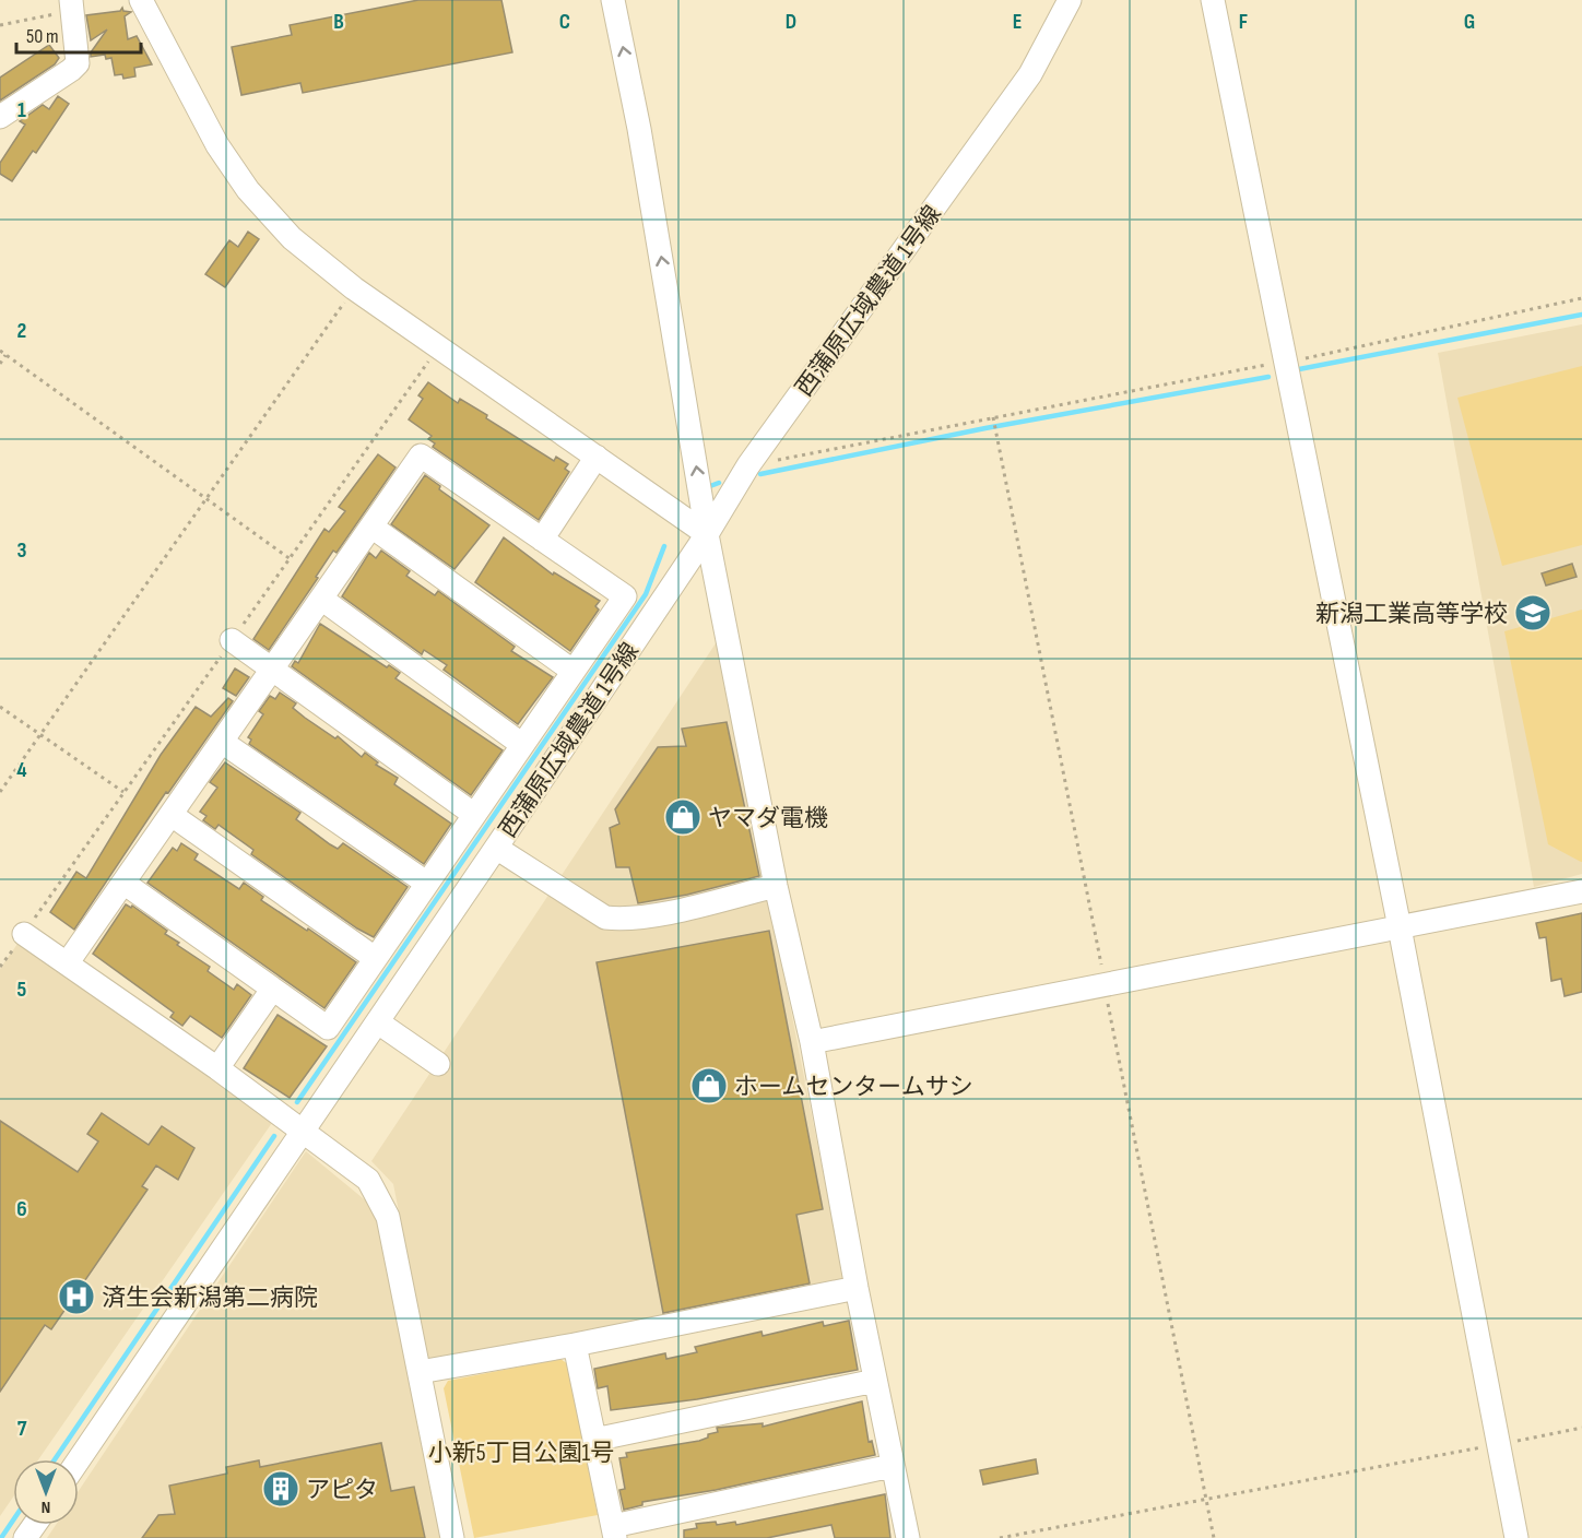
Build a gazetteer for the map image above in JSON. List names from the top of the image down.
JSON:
{
  "streets": {
    "street": ["西蒲原広域農道 1号線"]
  },
  "parks": ["小新5丁目公園1号"],
  "places": {
    "school or university": ["新潟工業高等学校"],
    "shop": ["ヤマダ電機", "ホームセンタームサシ"],
    "hospital": ["済生会新潟第二病院"],
    "building": ["アピタ"]
  },
  "scale_bar": "50 m",
  "north": "bottom",
  "grid": {
    "columns": [
      "B",
      "C",
      "D",
      "E",
      "F",
      "G"
    ],
    "rows": [
      "1",
      "2",
      "3",
      "4",
      "5",
      "6",
      "7"
    ]
  }
}
